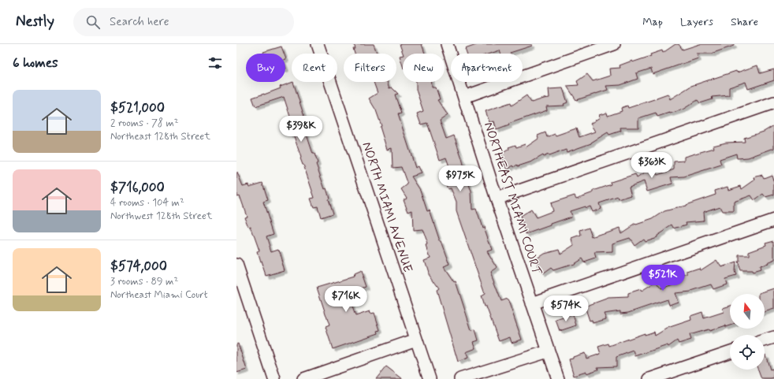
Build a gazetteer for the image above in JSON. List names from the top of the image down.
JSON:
{
  "streets": {
    "street": ["NORTHEAST MIAMI COURT", "NORTH MIAMI AVENUE"]
  },
  "north": "top",
  "page": {
    "header": "Nestly",
    "search": "Search here",
    "nav": ["Map", "Layers", "Share"],
    "heading": "6 homes",
    "chip": [
      "Buy",
      "Rent",
      "Filters",
      "New",
      "Apartment"
    ],
    "list": [
      {
        "name": "$521,000",
        "note": "2 rooms · 78 m² · Northeast 128th Street"
      },
      {
        "name": "$716,000",
        "note": "4 rooms · 104 m² · Northwest 128th Street"
      },
      {
        "name": "$574,000",
        "note": "3 rooms · 89 m² · Northeast Miami Court"
      }
    ],
    "price": [
      "$398K",
      "$363K",
      "$975K",
      "$521K",
      "$716K",
      "$574K"
    ]
  }
}
